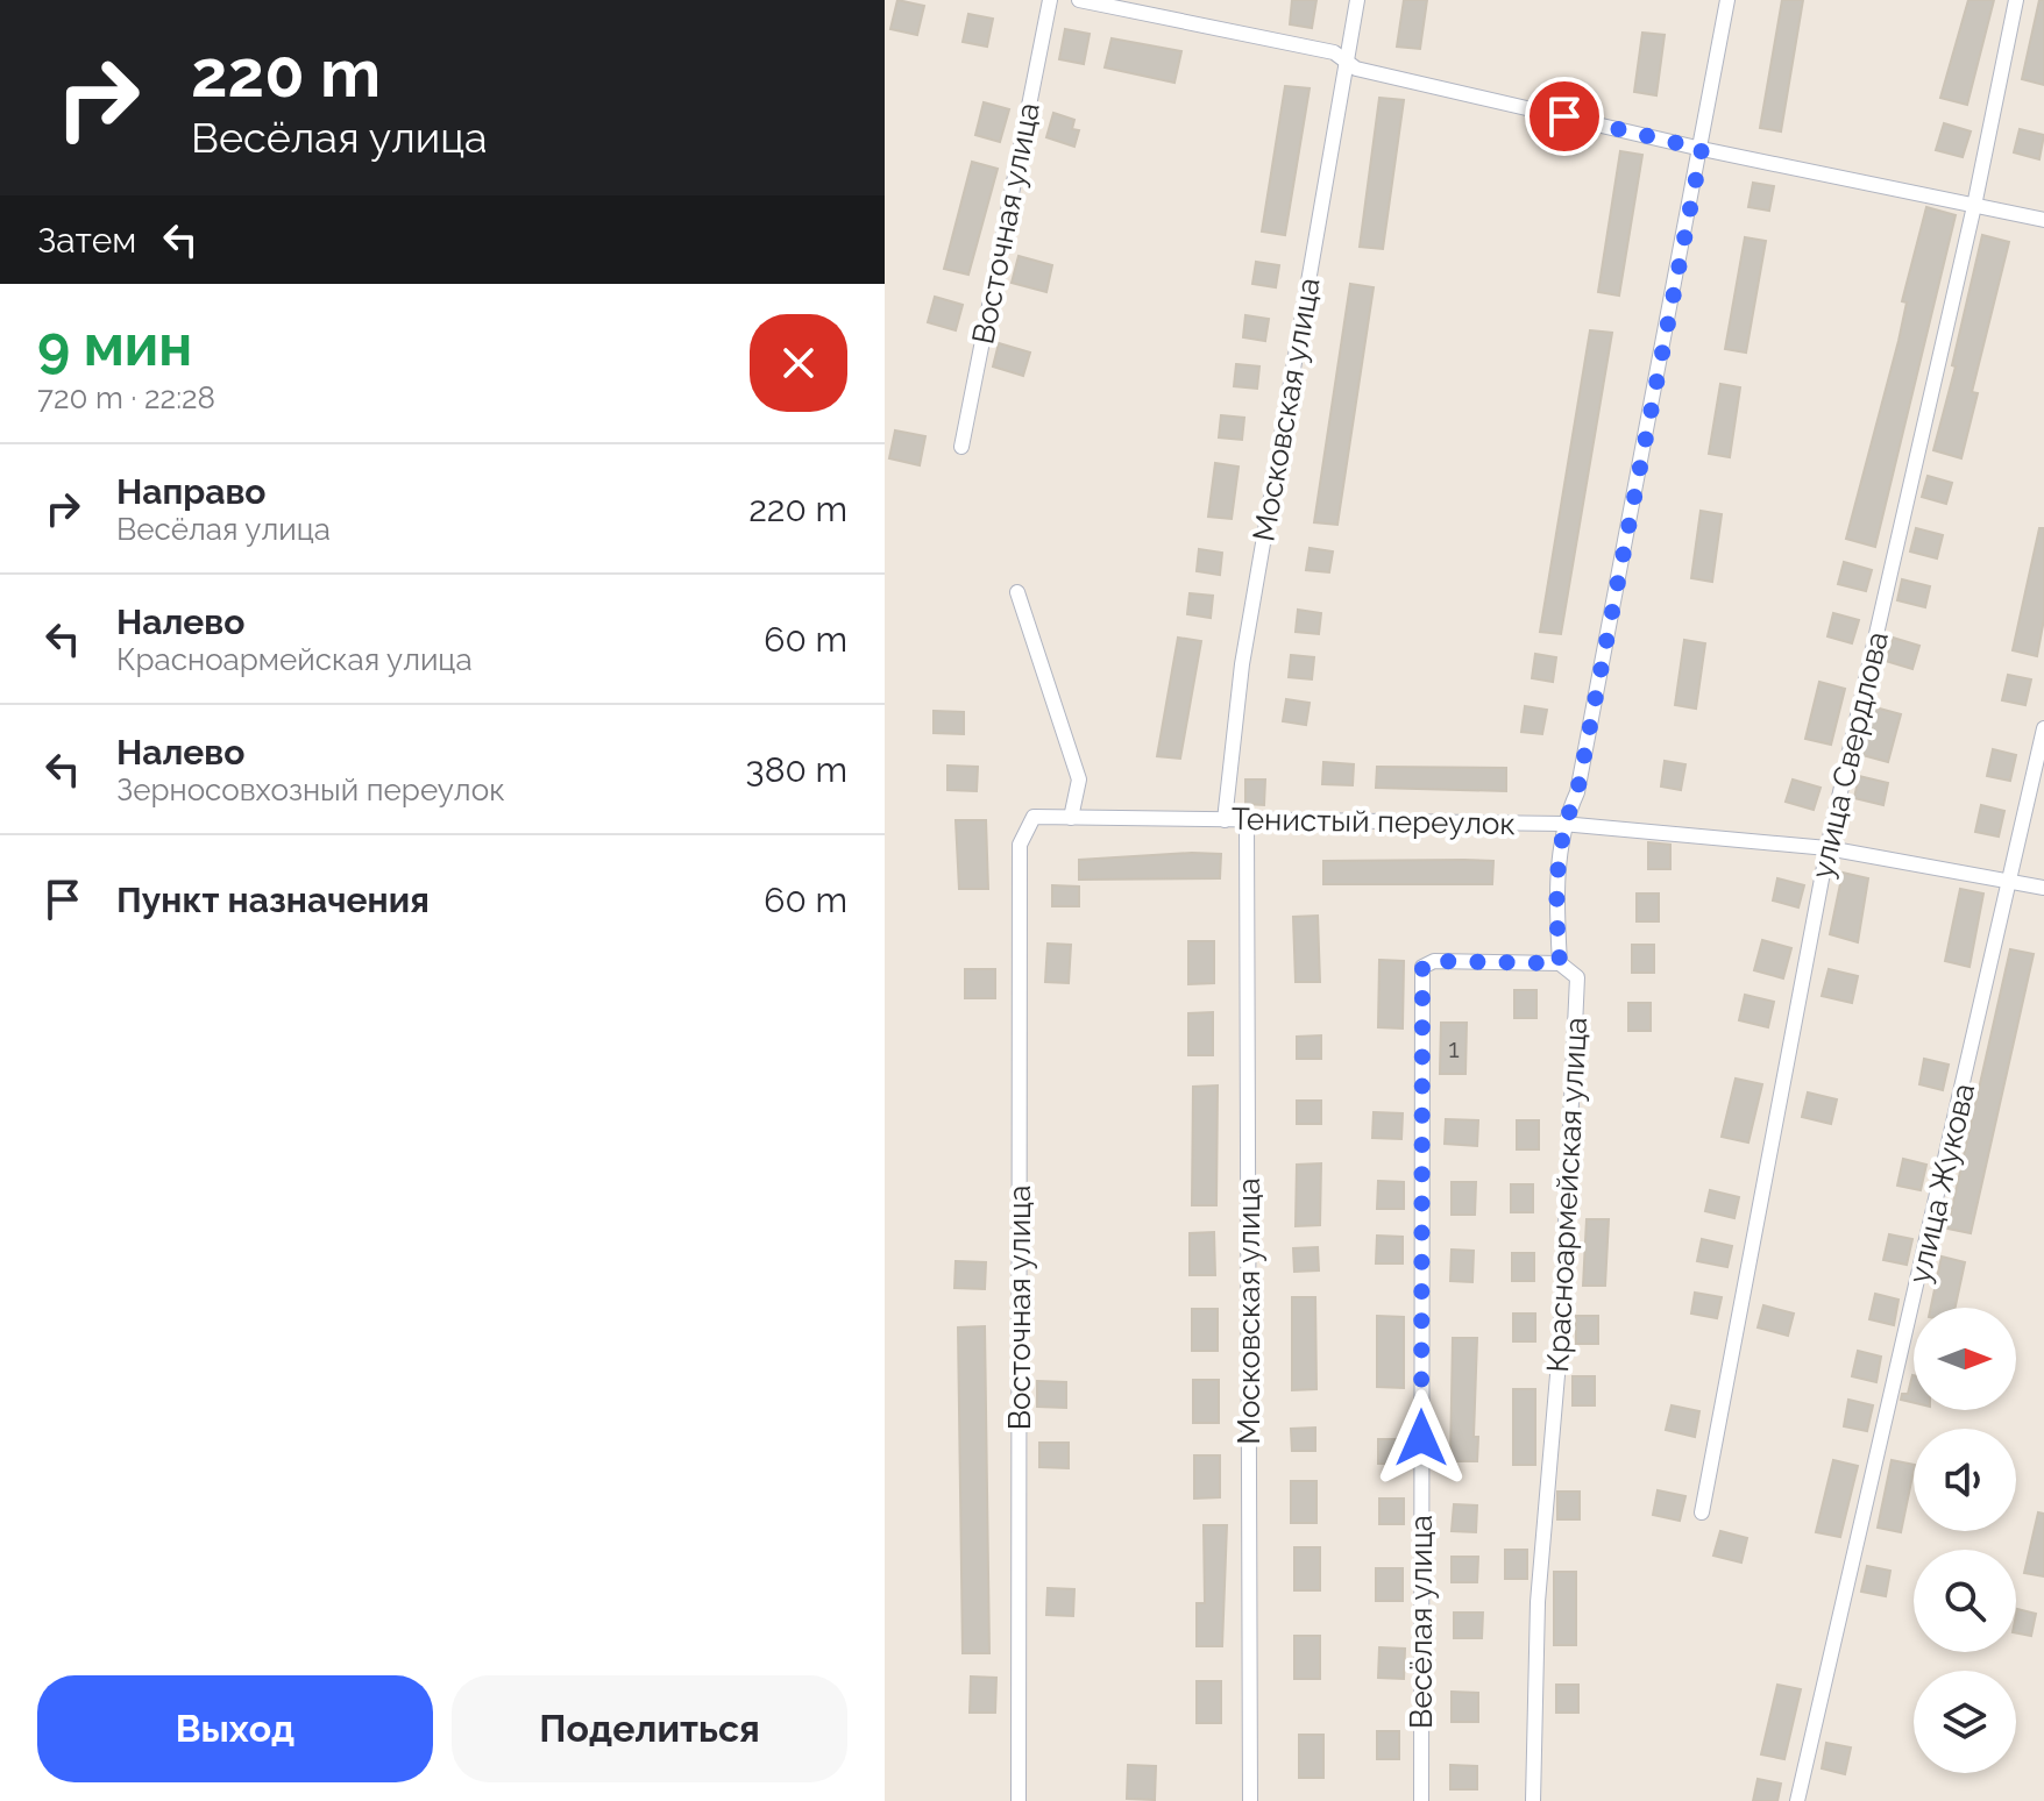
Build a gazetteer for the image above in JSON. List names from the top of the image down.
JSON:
{
  "streets": {
    "street": [
      "Восточная улица",
      "Московская улица",
      "улица Свердлова",
      "Тенистый переулок",
      "улица Жукова",
      "Красноармейская улица",
      "Весёлая улица"
    ]
  },
  "crossings": [
    ["Восточная улица", "Тенистый переулок"],
    ["Московская улица", "Тенистый переулок"],
    ["улица Свердлова", "Тенистый переулок"],
    ["Тенистый переулок", "улица Жукова"],
    ["Тенистый переулок", "Красноармейская улица"],
    ["Красноармейская улица", "Весёлая улица"]
  ],
  "house_numbers": ["1"],
  "north": "right",
  "page": {
    "turn": ["220 m", "Весёлая улица"],
    "then": "Затем",
    "heading": ["9 мин", "720 m · 22:28"],
    "list": [
      {
        "name": "Направо",
        "note": "Весёлая улица",
        "value": "220 m"
      },
      {
        "name": "Налево",
        "note": "Красноармейская улица",
        "value": "60 m"
      },
      {
        "name": "Налево",
        "note": "Зерносовхозный переулок",
        "value": "380 m"
      },
      {
        "name": "Пункт назначения",
        "value": "60 m"
      }
    ],
    "buttons": ["Выход", "Поделиться"]
  }
}
